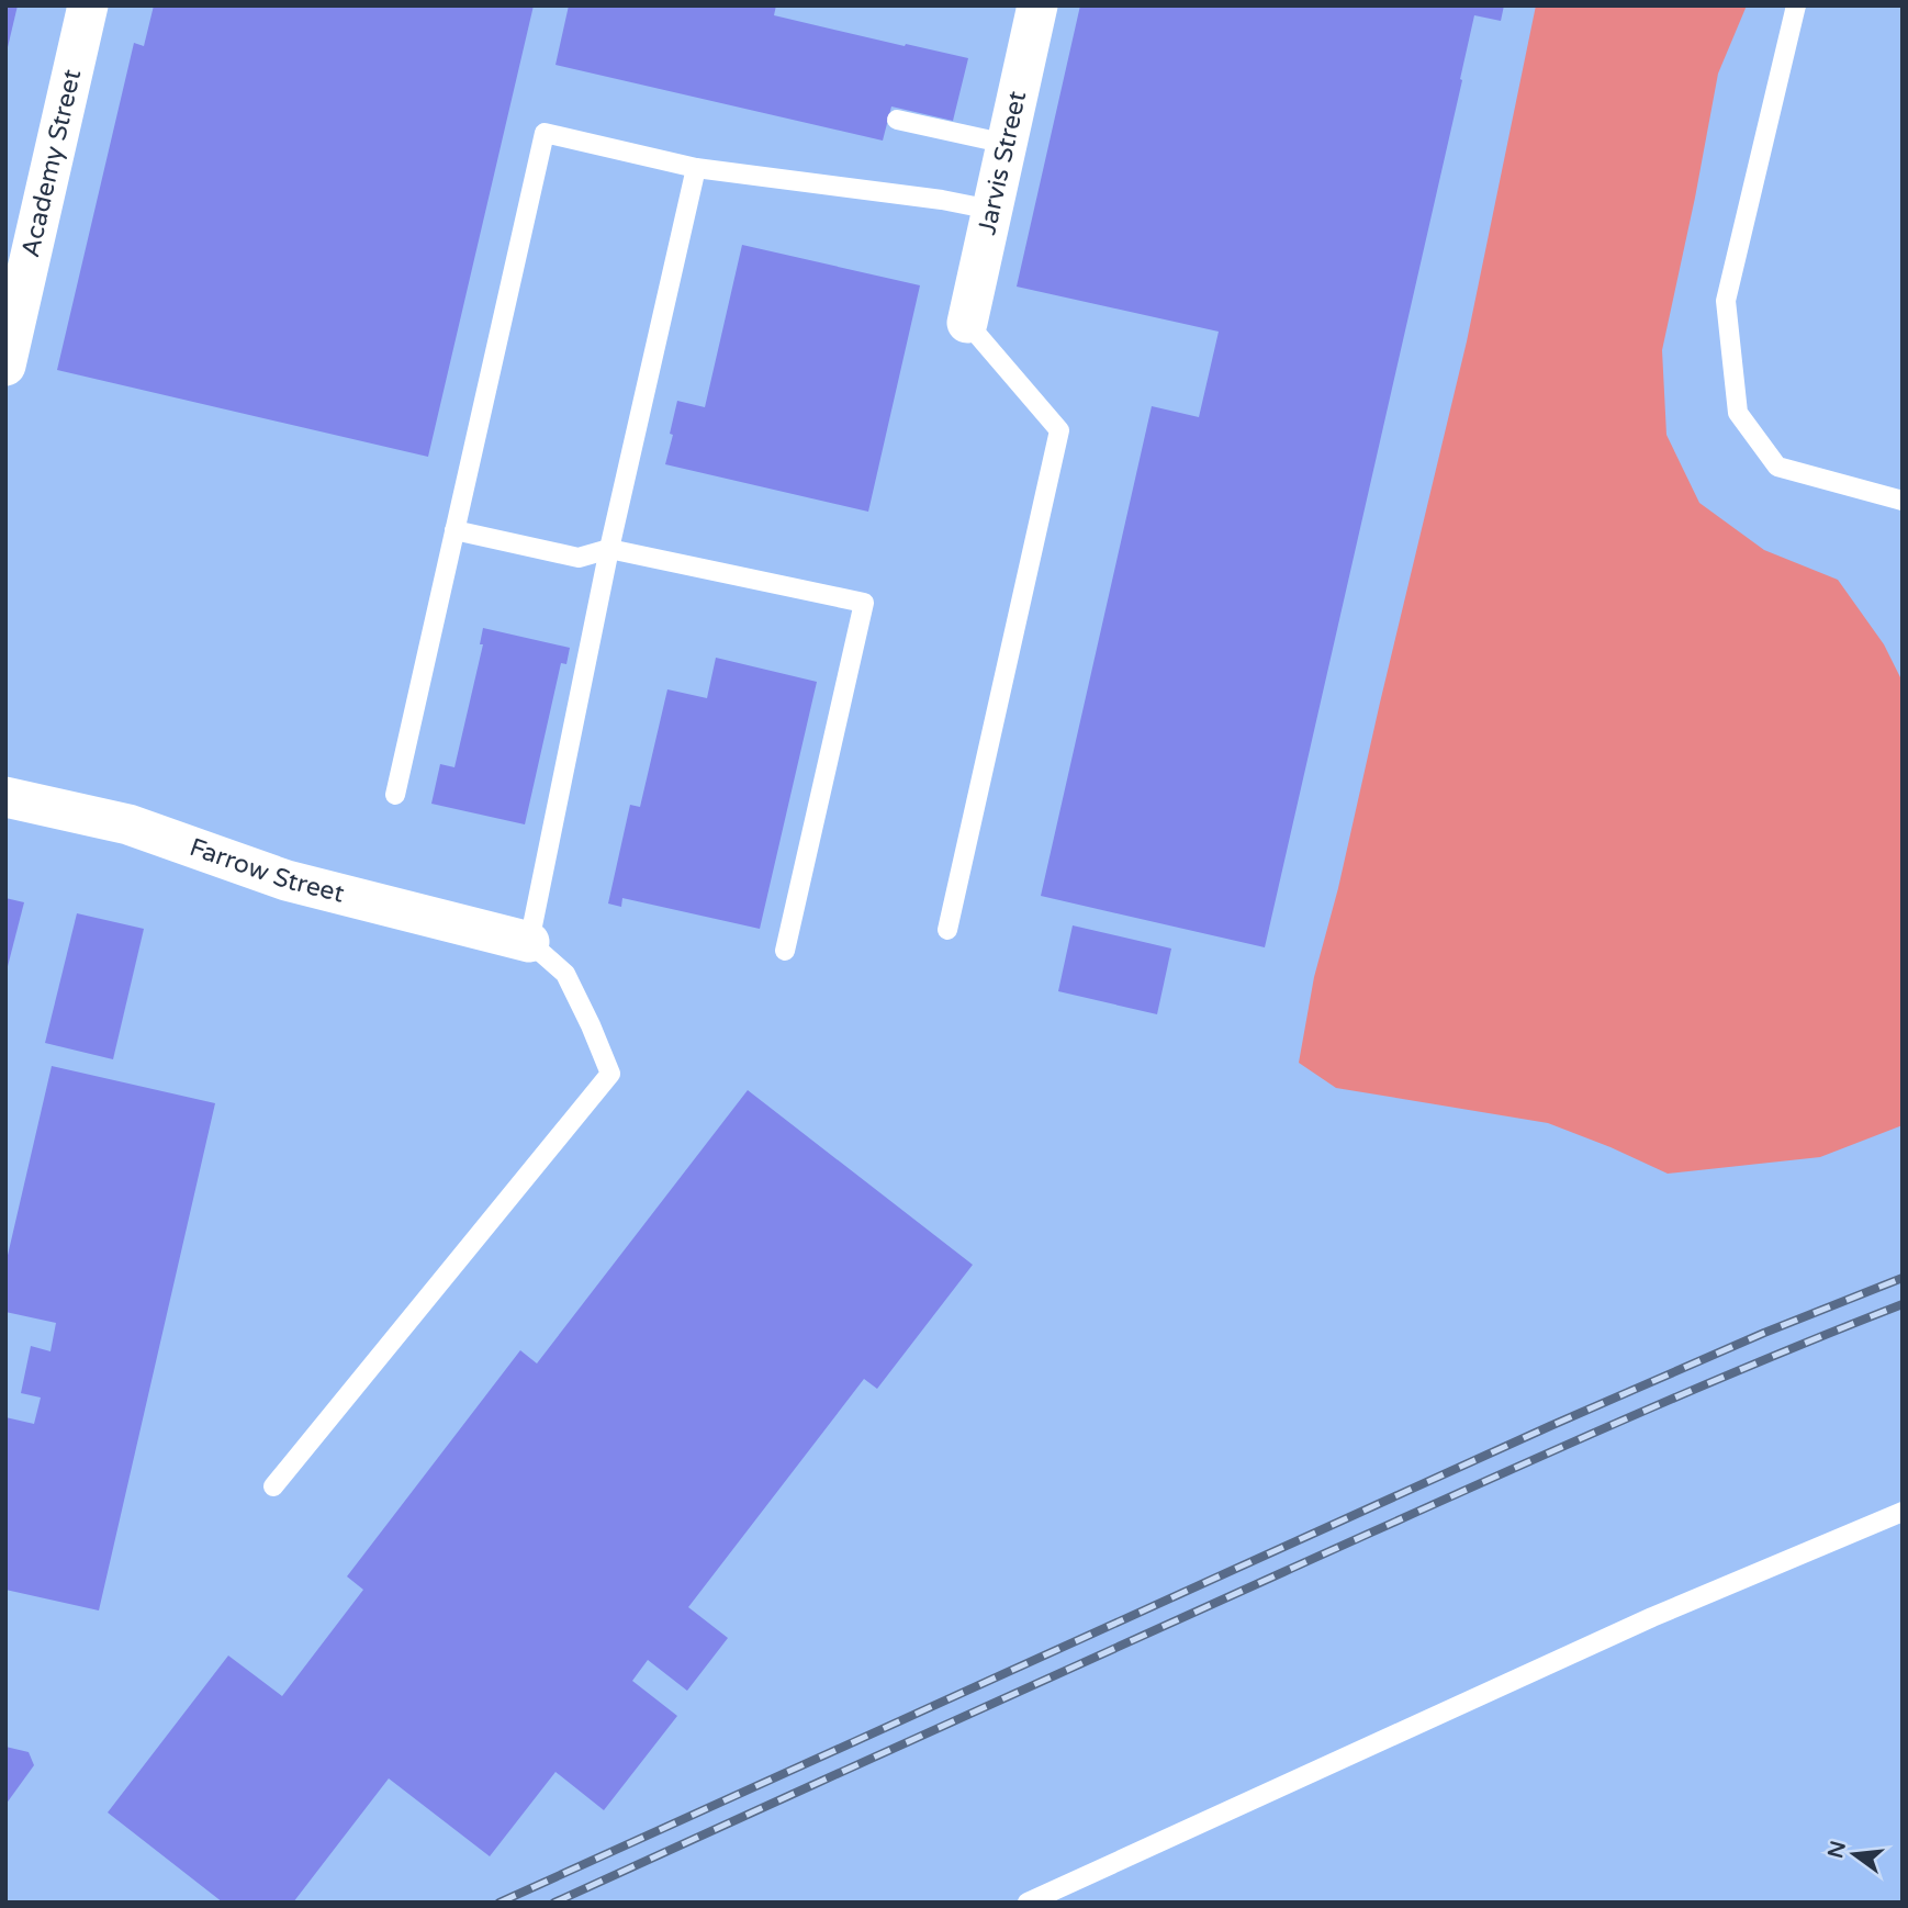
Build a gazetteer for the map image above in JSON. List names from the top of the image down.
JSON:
{
  "streets": {
    "street": ["Academy Street", "Jarvis Street", "Farrow Street"]
  },
  "north": "left"
}
